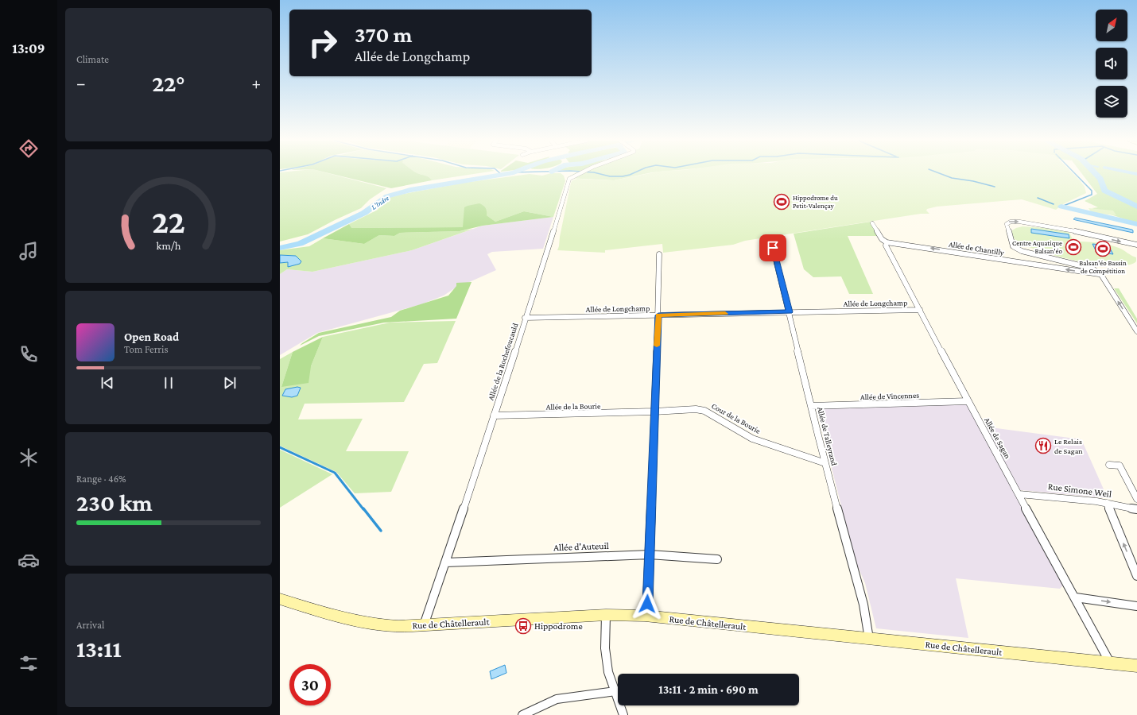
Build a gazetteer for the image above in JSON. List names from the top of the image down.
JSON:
{
  "streets": {
    "main road": ["Rue de Châtellerault"],
    "street": [
      "Allée de Chantilly",
      "Allée de Longchamp",
      "Allée de la Rochefoucauld",
      "Allée de Vincennes",
      "Allée de la Bourie",
      "Cour de la Bourie",
      "Allée de Talleyrand",
      "Allée de Sagan",
      "Rue Simone Weil",
      "Allée d'Auteuil"
    ]
  },
  "crossings": [
    ["Allée de Chantilly", "Allée de Sagan"],
    ["Allée de Longchamp", "Allée de la Rochefoucauld"],
    ["Allée de Longchamp", "Allée de Talleyrand"],
    ["Allée de Longchamp", "Allée de Sagan"],
    ["Allée de la Rochefoucauld", "Allée de la Bourie"],
    ["Allée de la Rochefoucauld", "Allée d'Auteuil"],
    ["Allée de la Rochefoucauld", "Rue de Châtellerault"],
    ["Allée de Vincennes", "Allée de Talleyrand"],
    ["Allée de Vincennes", "Allée de Sagan"],
    ["Allée de la Bourie", "Cour de la Bourie"],
    ["Cour de la Bourie", "Allée de Talleyrand"],
    ["Allée de Talleyrand", "Rue de Châtellerault"],
    ["Allée de Sagan", "Rue Simone Weil"],
    ["Allée de Sagan", "Rue de Châtellerault"]
  ],
  "one_way": ["Allée de Chantilly"],
  "water": ["L'Indre"],
  "places": {
    "sports": ["Hippodrome du Petit-Valençay", "Centre Aquatique Balsan'éo", "Balsan'éo Bassin de Compétition"],
    "restaurant": ["Le Relais de Sagan"],
    "bus stop": ["Hippodrome"]
  },
  "north": "top right",
  "page": {
    "tabs": "13:09",
    "tile": [
      "Climate",
      ["Range · 46%", "230 km"],
      ["Arrival", "13:11"]
    ],
    "turn": ["370 m", "Allée de Longchamp"],
    "heat": ["−", "22°", "+"],
    "song": ["Open Road", "Tom Ferris"],
    "limit": "30",
    "trip": "13:11 · 2 min · 690 m",
    "gauge": ["22", "km/h"]
  }
}
